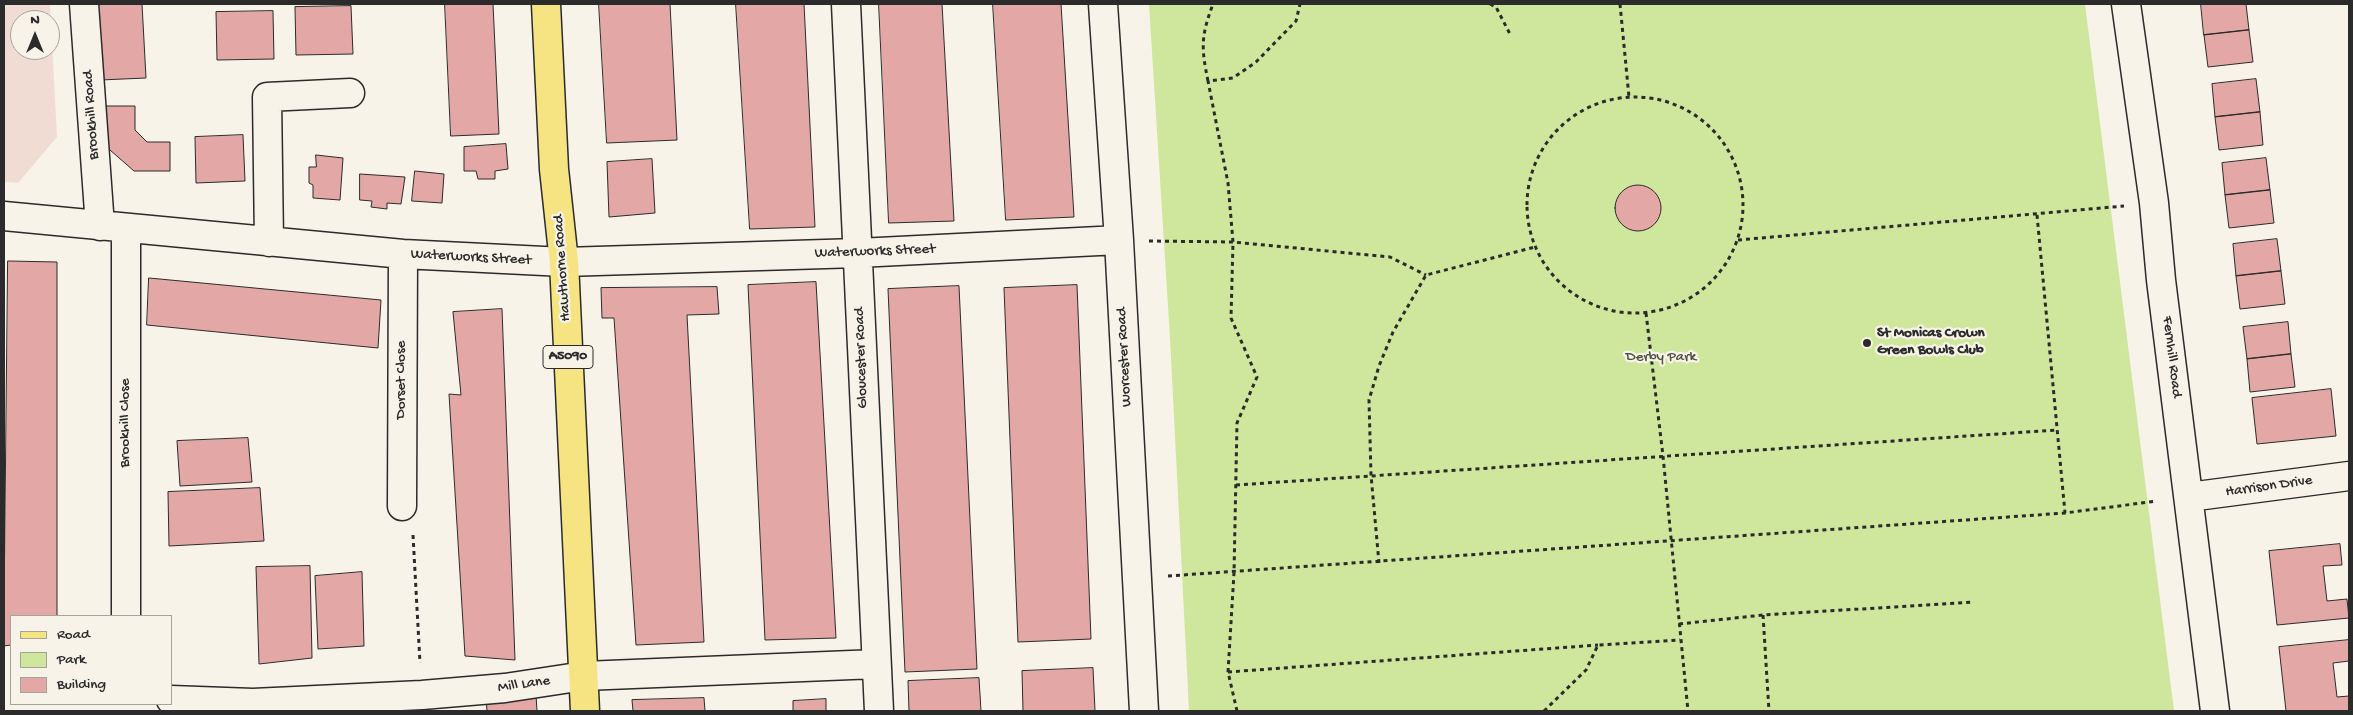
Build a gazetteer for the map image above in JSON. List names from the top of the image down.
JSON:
{
  "streets": {
    "main road": ["Hawthorne Road", "A5090"],
    "street": [
      "Brookhill Road",
      "Waterworks Street",
      "Worcester Road",
      "Fernhill Road",
      "Gloucester Road",
      "Dorset Close",
      "Brookhill Close",
      "Harrison Drive",
      "Mill Lane"
    ]
  },
  "crossings": [
    ["Brookhill Road", "Waterworks Street"],
    ["Brookhill Road", "Brookhill Close"],
    ["Waterworks Street", "Hawthorne Road"],
    ["Waterworks Street", "Worcester Road"],
    ["Waterworks Street", "Gloucester Road"],
    ["Waterworks Street", "Dorset Close"],
    ["Waterworks Street", "Brookhill Close"],
    ["Hawthorne Road", "Mill Lane"],
    ["Fernhill Road", "Harrison Drive"],
    ["Gloucester Road", "Mill Lane"]
  ],
  "parks": ["Derby Park"],
  "places": ["St Monicas Crown Green Bowls Club"],
  "legend": ["Road", "Park", "Building"],
  "north": "top"
}
